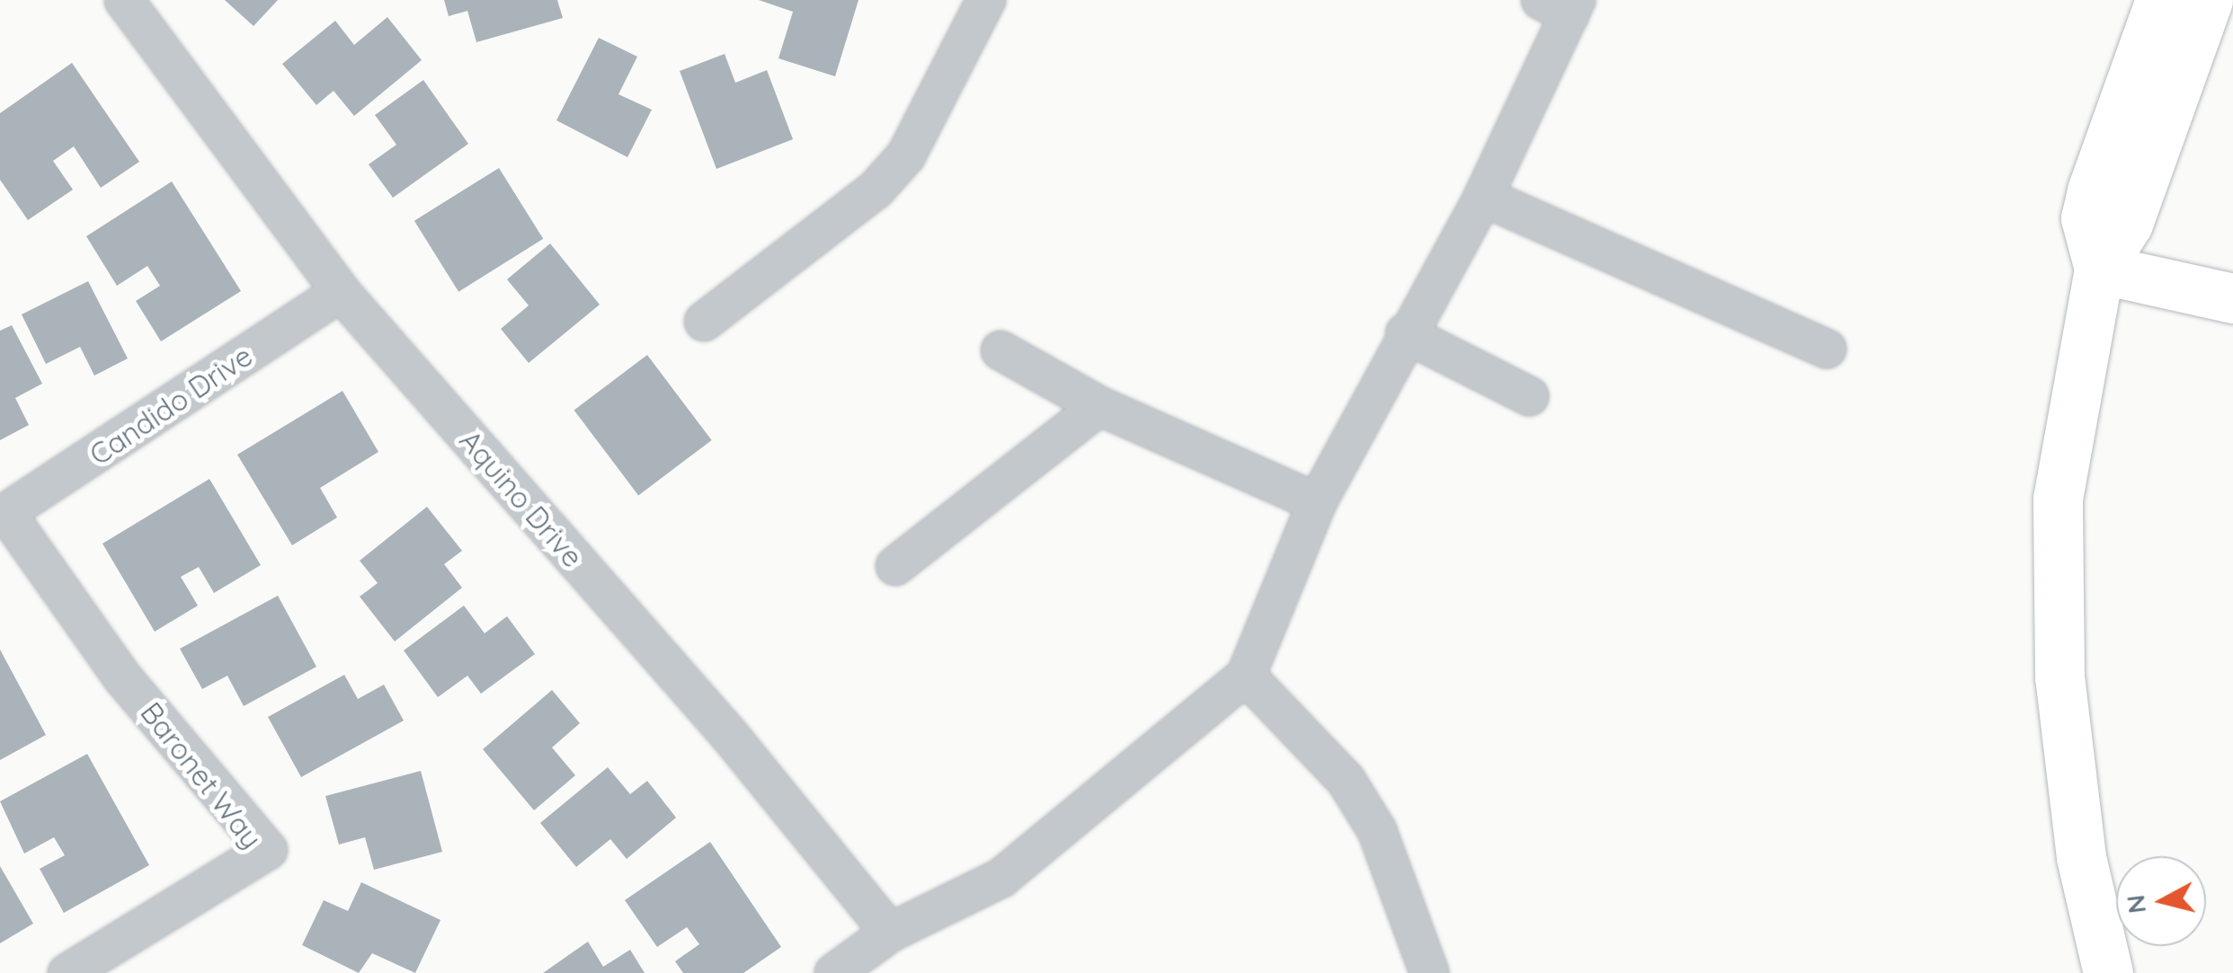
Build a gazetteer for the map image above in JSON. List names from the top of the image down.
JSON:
{
  "streets": {
    "street": ["Candido Drive", "Aquino Drive", "Baronet Way"]
  },
  "crossings": [
    ["Candido Drive", "Aquino Drive"],
    ["Candido Drive", "Baronet Way"]
  ],
  "north": "left"
}
